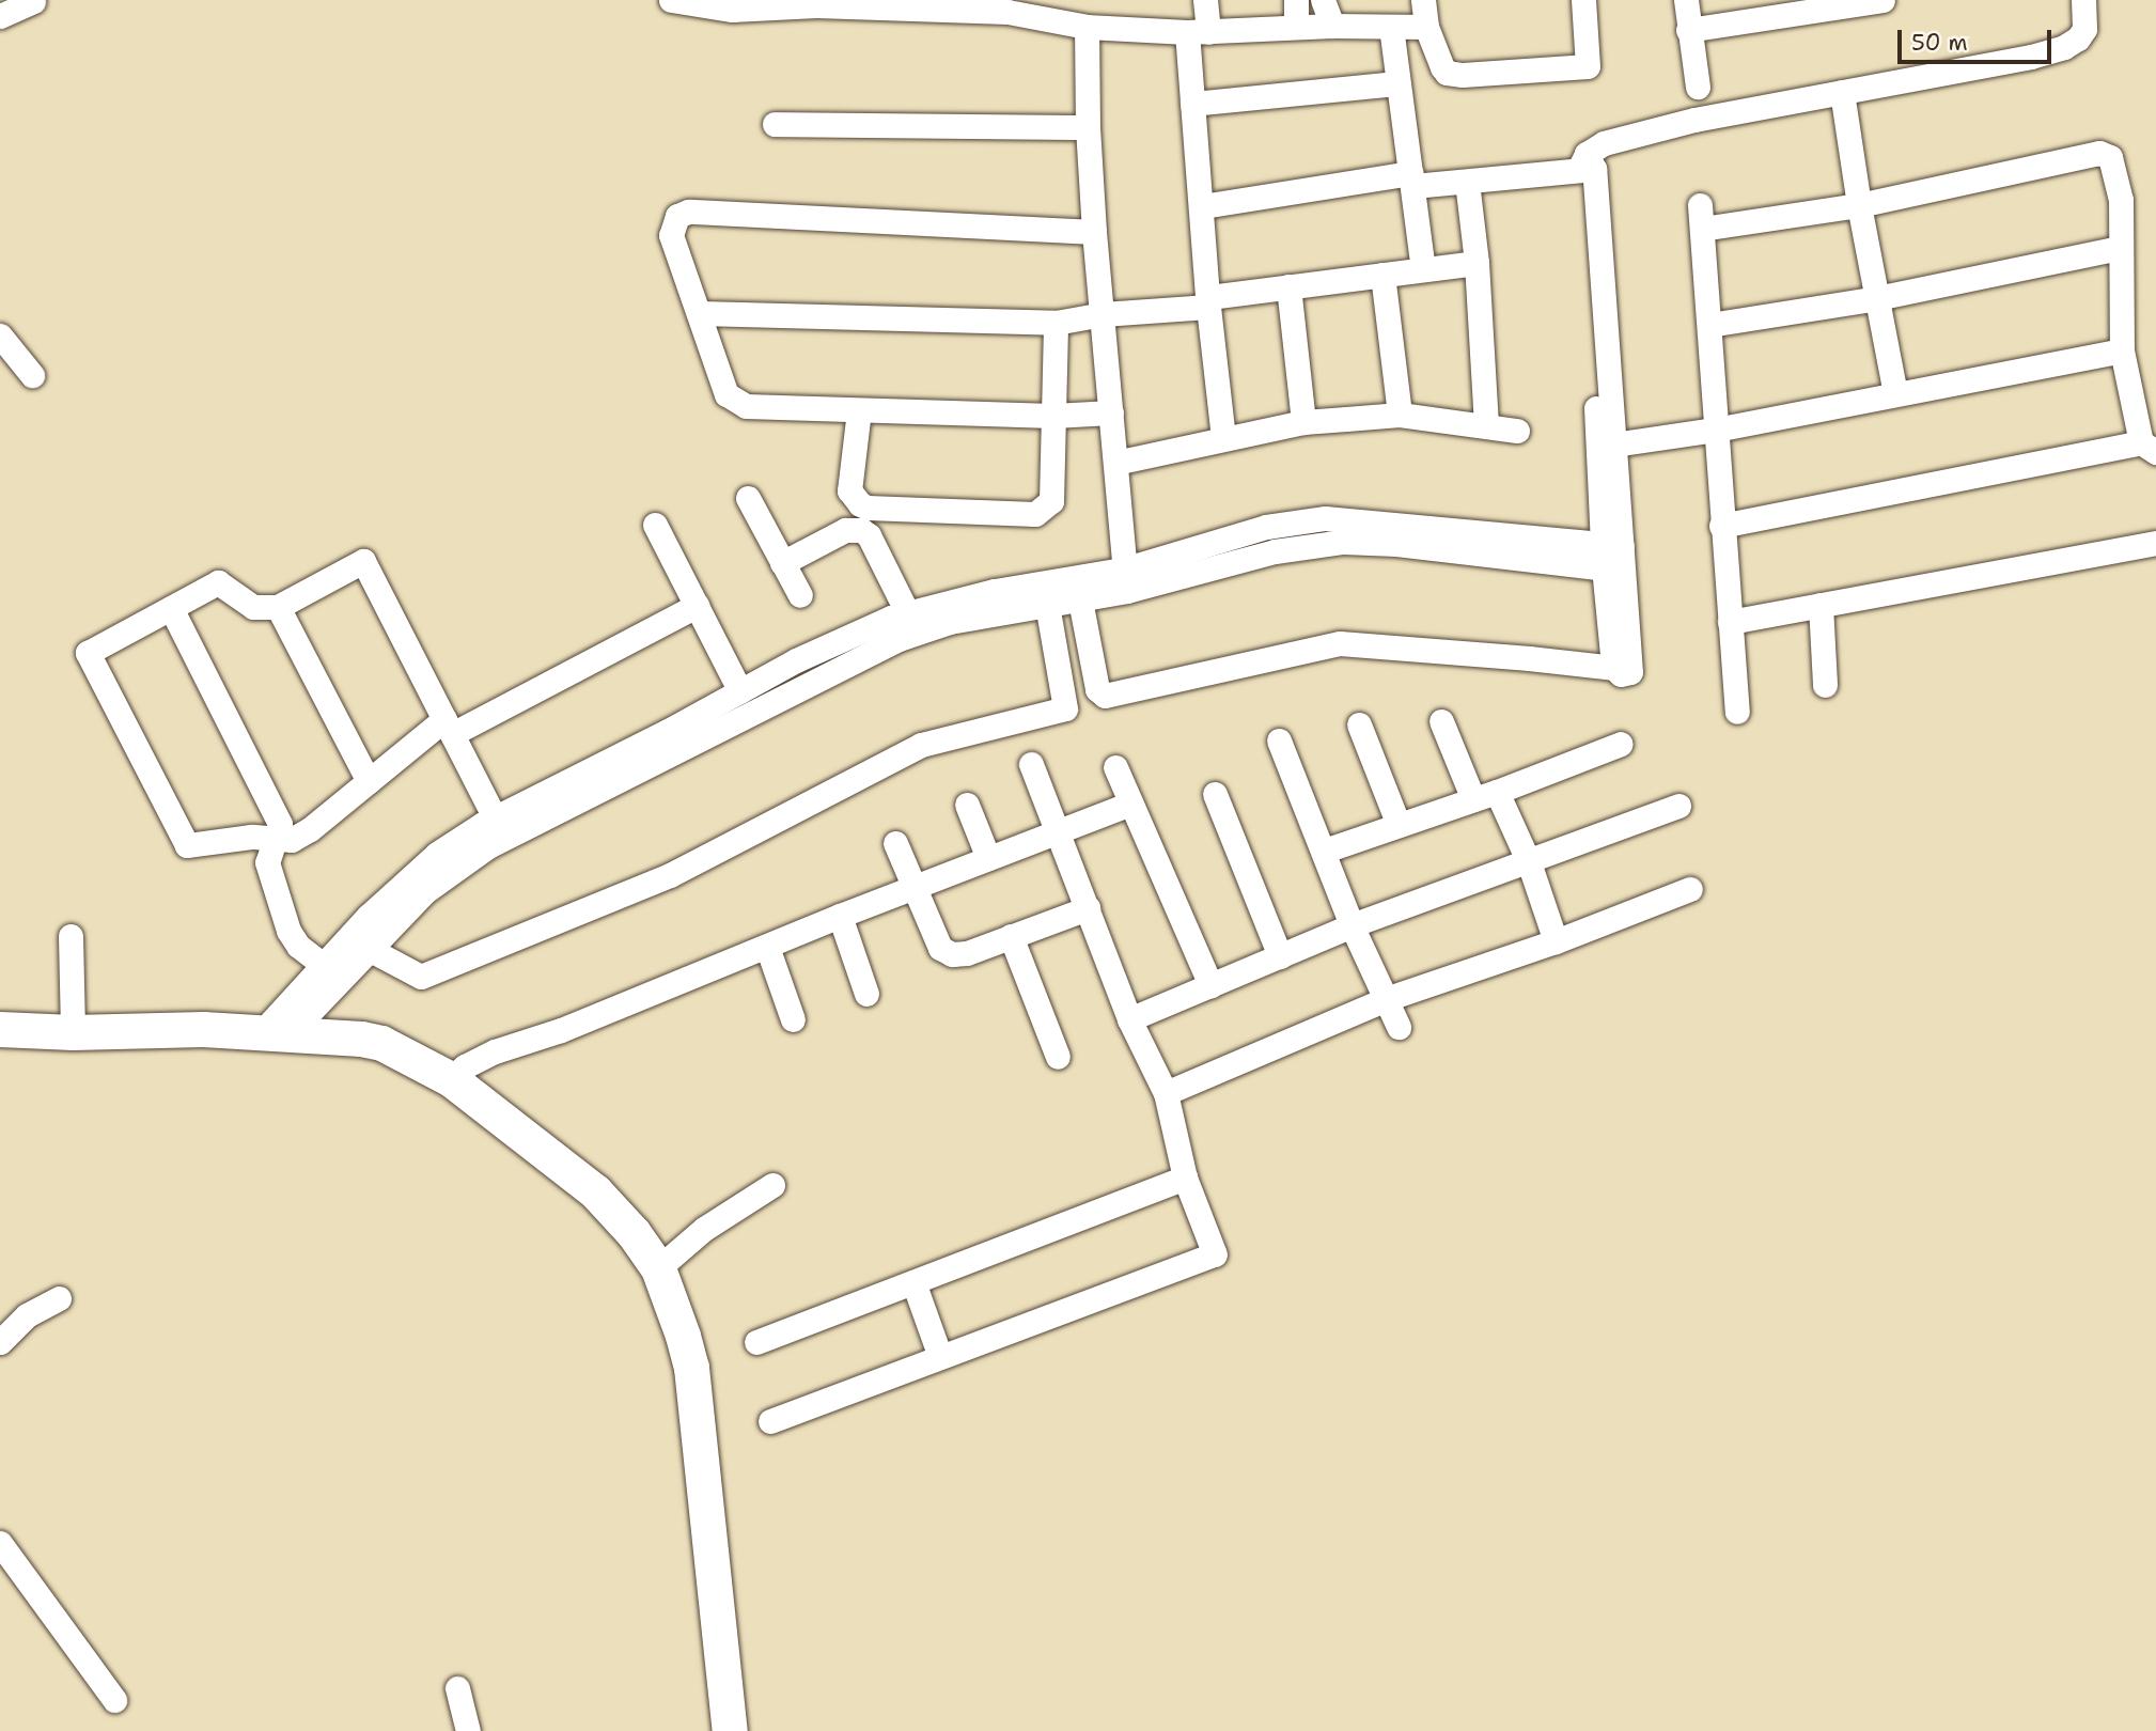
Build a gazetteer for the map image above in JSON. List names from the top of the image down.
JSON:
{
  "scale_bar": "50 m"
}
